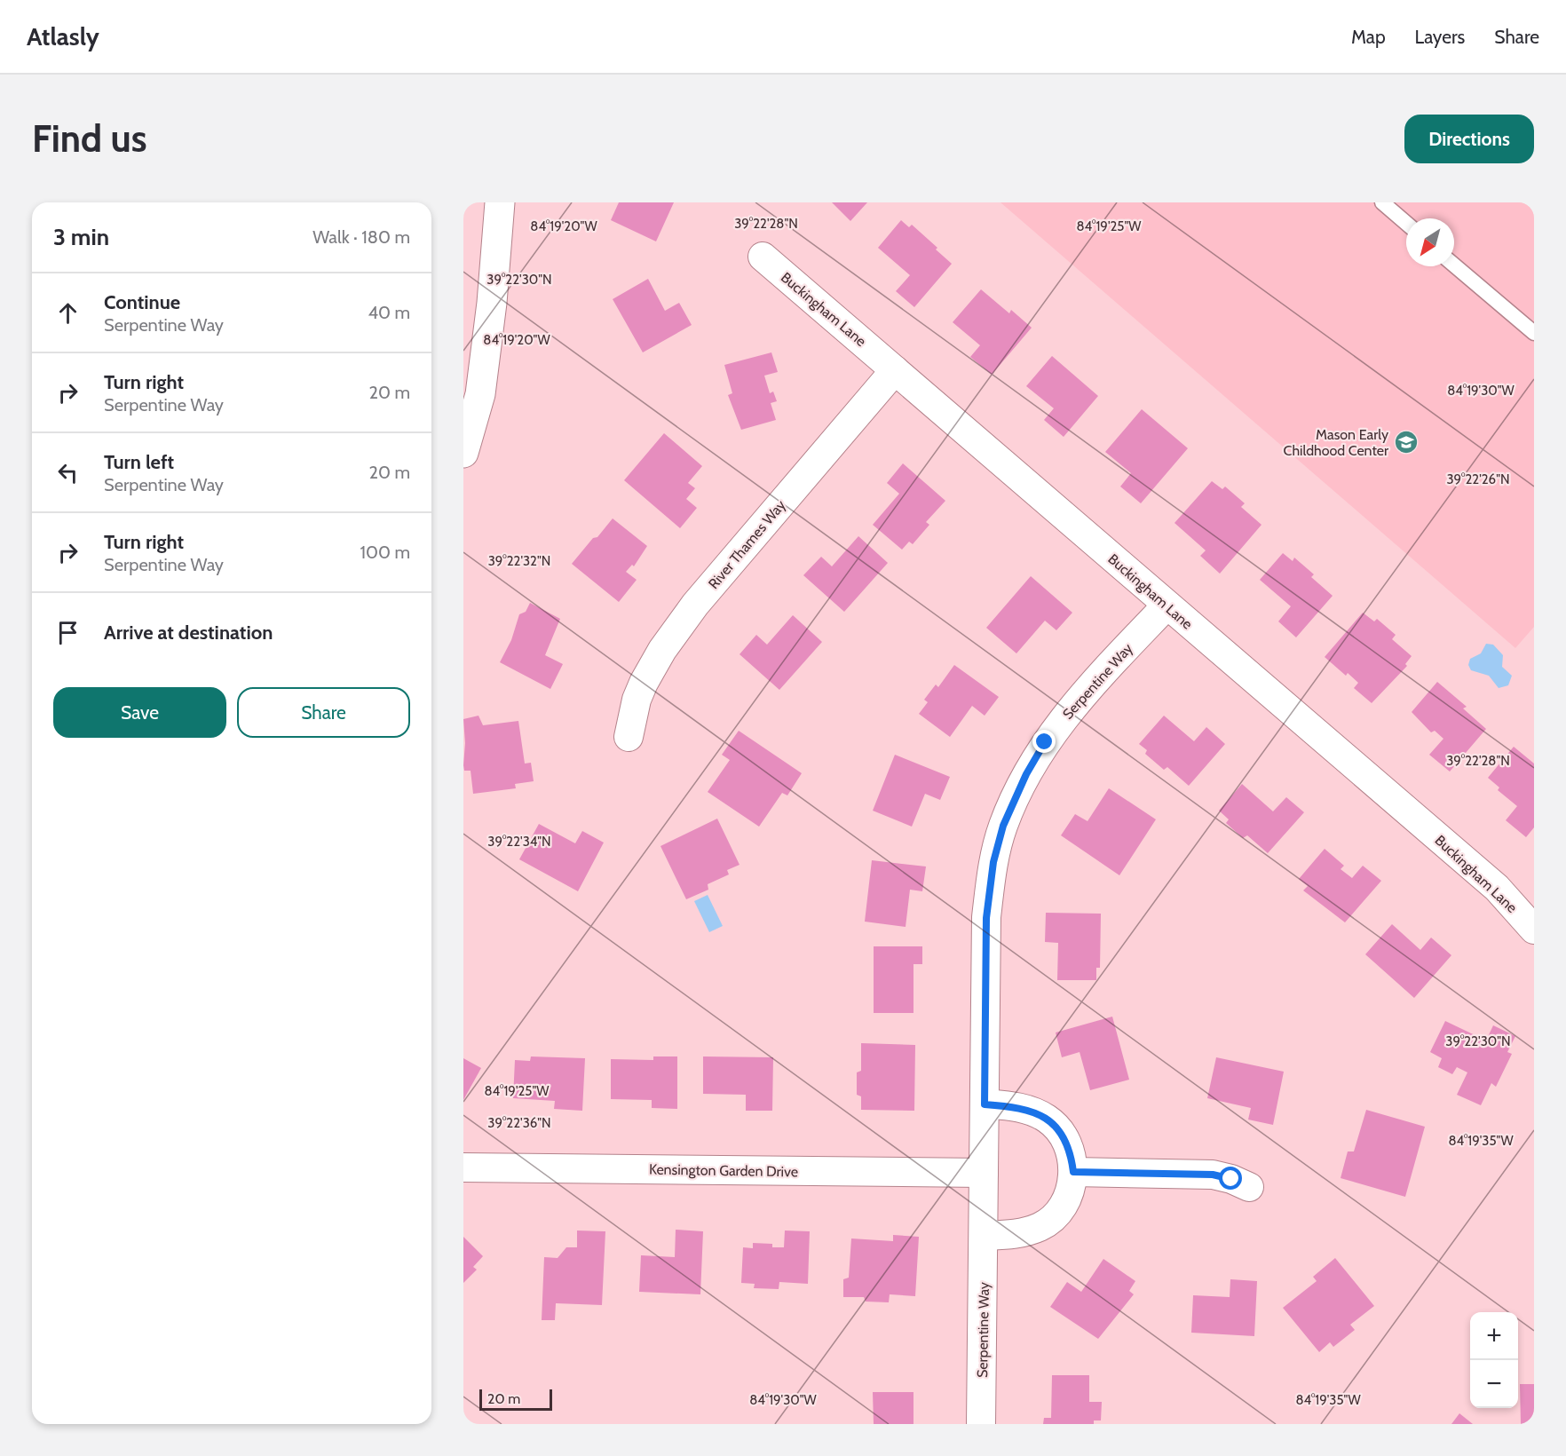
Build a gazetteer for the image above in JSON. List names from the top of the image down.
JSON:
{
  "streets": {
    "street": [
      "Buckingham Lane",
      "River Thames Way",
      "Serpentine Way",
      "Kensington Garden Drive"
    ]
  },
  "crossings": [
    ["Buckingham Lane", "River Thames Way"],
    ["Buckingham Lane", "Serpentine Way"],
    ["Serpentine Way", "Kensington Garden Drive"]
  ],
  "places": {
    "school or university": ["Mason Early Childhood Center"]
  },
  "scale_bar": "20 m",
  "north": "bottom left",
  "page": {
    "header": "Atlasly",
    "nav": ["Map", "Layers", "Share"],
    "buttons": [
      "Directions",
      ["Save", "Share"]
    ],
    "title": "Find us",
    "heading": ["3 min", "Walk · 180 m"],
    "list": [
      ["Continue", "Serpentine Way", "40 m"],
      ["Turn right", "Serpentine Way", "20 m"],
      ["Turn left", "Serpentine Way", "20 m"],
      ["Turn right", "Serpentine Way", "100 m"],
      "Arrive at destination"
    ],
    "map_buttons": ["+", "−"],
    "scale": "20 m"
  },
  "coordinates": [
    "39°22'28\"N",
    "84°19'25\"W",
    "84°19'20\"W",
    "39°22'30\"N",
    "84°19'30\"W",
    "39°22'26\"N",
    "39°22'32\"N",
    "39°22'34\"N",
    "39°22'36\"N",
    "84°19'35\"W"
  ]
}
